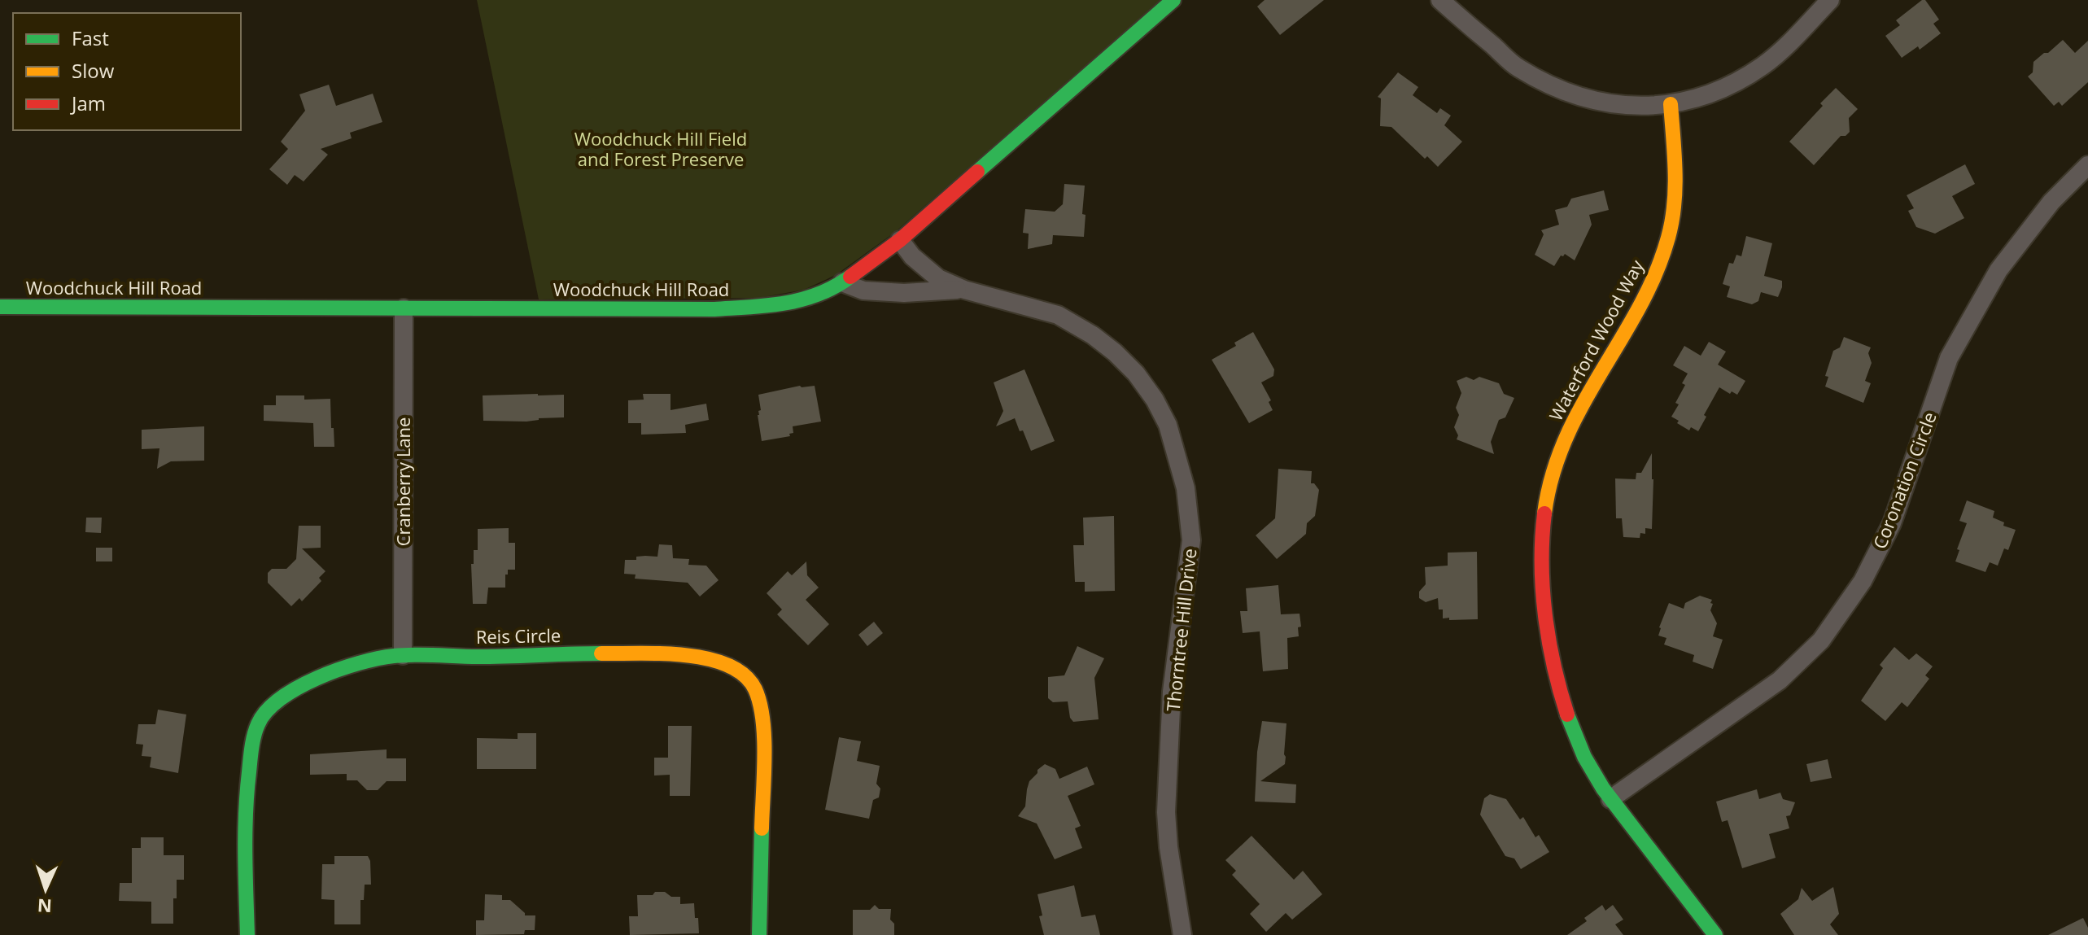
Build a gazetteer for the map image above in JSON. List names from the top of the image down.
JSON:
{
  "streets": {
    "street": [
      "Woodchuck Hill Road",
      "Waterford Wood Way",
      "Coronation Circle",
      "Cranberry Lane",
      "Thorntree Hill Drive",
      "Reis Circle"
    ]
  },
  "crossings": [
    ["Woodchuck Hill Road", "Cranberry Lane"],
    ["Woodchuck Hill Road", "Thorntree Hill Drive"],
    ["Waterford Wood Way", "Coronation Circle"],
    ["Cranberry Lane", "Reis Circle"]
  ],
  "parks": ["Woodchuck Hill Field and Forest Preserve"],
  "legend": ["Fast", "Slow", "Jam"],
  "north": "bottom"
}
